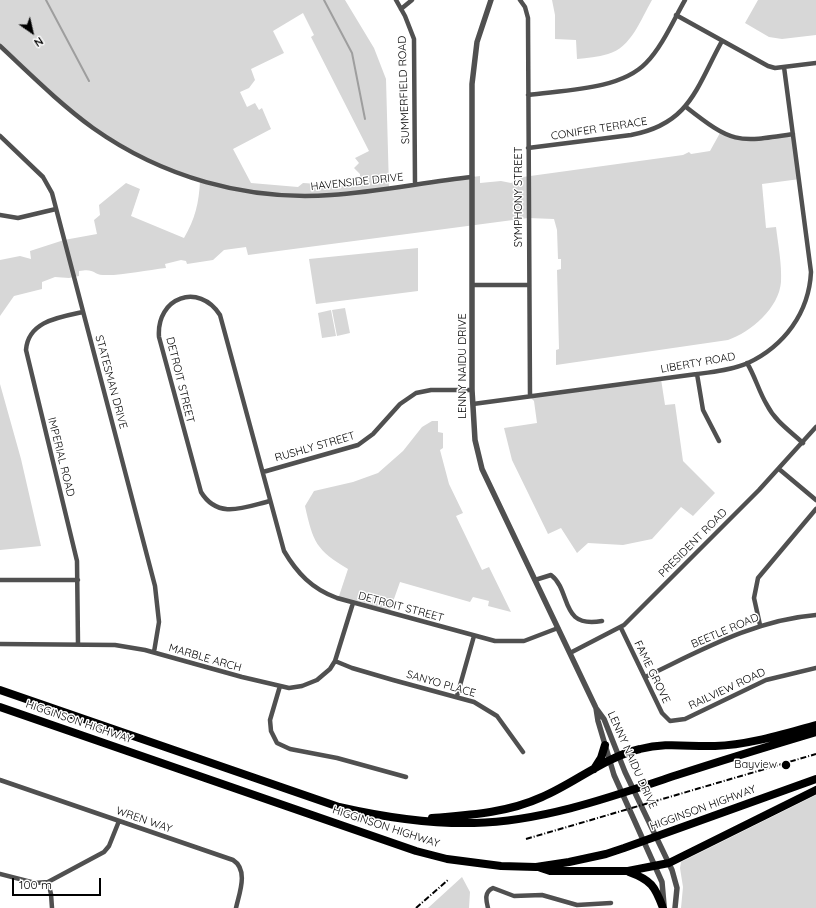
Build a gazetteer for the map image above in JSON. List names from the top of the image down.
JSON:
{
  "streets": {
    "highway": ["HIGGINSON HIGHWAY"],
    "street": [
      "SUMMERFIELD ROAD",
      "CONIFER TERRACE",
      "HAVENSIDE DRIVE",
      "SYMPHONY STREET",
      "LIBERTY ROAD",
      "LENNY NAIDU DRIVE",
      "DETROIT STREET",
      "STATESMAN DRIVE",
      "RUSHLY STREET",
      "IMPERIAL ROAD",
      "PRESIDENT ROAD",
      "BEETLE ROAD",
      "MARBLE ARCH",
      "FAME GROVE",
      "SANYO PLACE",
      "RAILVIEW ROAD",
      "WREN WAY"
    ]
  },
  "crossings": [
    ["SUMMERFIELD ROAD", "HAVENSIDE DRIVE"],
    ["CONIFER TERRACE", "SYMPHONY STREET"],
    ["HAVENSIDE DRIVE", "LENNY NAIDU DRIVE"],
    ["SYMPHONY STREET", "LIBERTY ROAD"],
    ["LIBERTY ROAD", "LENNY NAIDU DRIVE"],
    ["LENNY NAIDU DRIVE", "DETROIT STREET"],
    ["LENNY NAIDU DRIVE", "RUSHLY STREET"],
    ["LENNY NAIDU DRIVE", "PRESIDENT ROAD"],
    ["DETROIT STREET", "RUSHLY STREET"],
    ["DETROIT STREET", "MARBLE ARCH"],
    ["STATESMAN DRIVE", "IMPERIAL ROAD"],
    ["STATESMAN DRIVE", "MARBLE ARCH"],
    ["IMPERIAL ROAD", "MARBLE ARCH"],
    ["PRESIDENT ROAD", "FAME GROVE"],
    ["BEETLE ROAD", "FAME GROVE"],
    ["MARBLE ARCH", "SANYO PLACE"],
    ["FAME GROVE", "RAILVIEW ROAD"]
  ],
  "places": ["Bayview"],
  "scale_bar": "100 m",
  "north": "bottom right"
}
